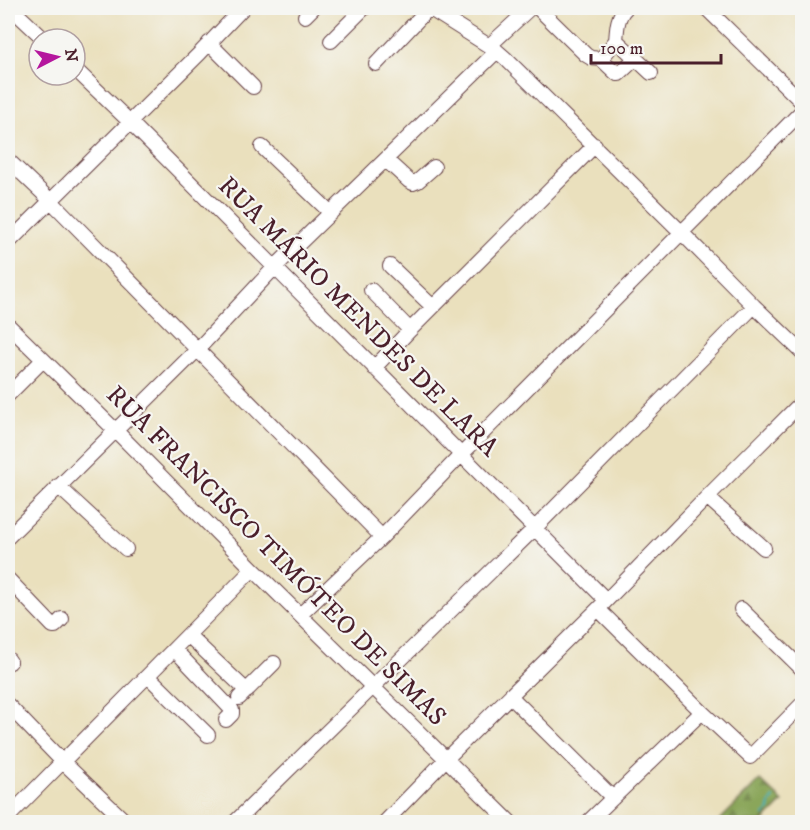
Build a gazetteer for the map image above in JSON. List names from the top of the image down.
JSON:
{
  "streets": {
    "street": ["RUA MÁRIO MENDES DE LARA", "RUA FRANCISCO TIMÓTEO DE SIMAS"]
  },
  "scale_bar": "100 m",
  "north": "right"
}
